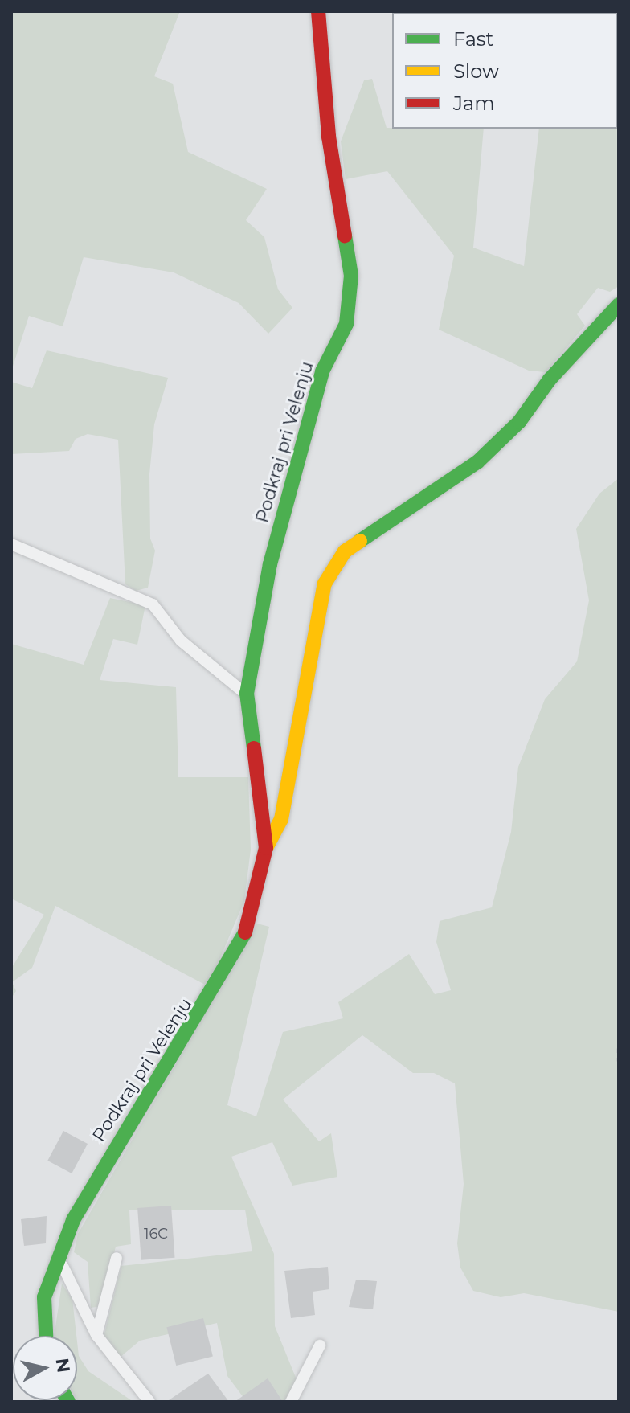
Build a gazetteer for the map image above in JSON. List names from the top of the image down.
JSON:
{
  "streets": {
    "street": ["Podkraj pri Velenju"]
  },
  "house_numbers": ["16C"],
  "legend": ["Fast", "Slow", "Jam"],
  "north": "right"
}
